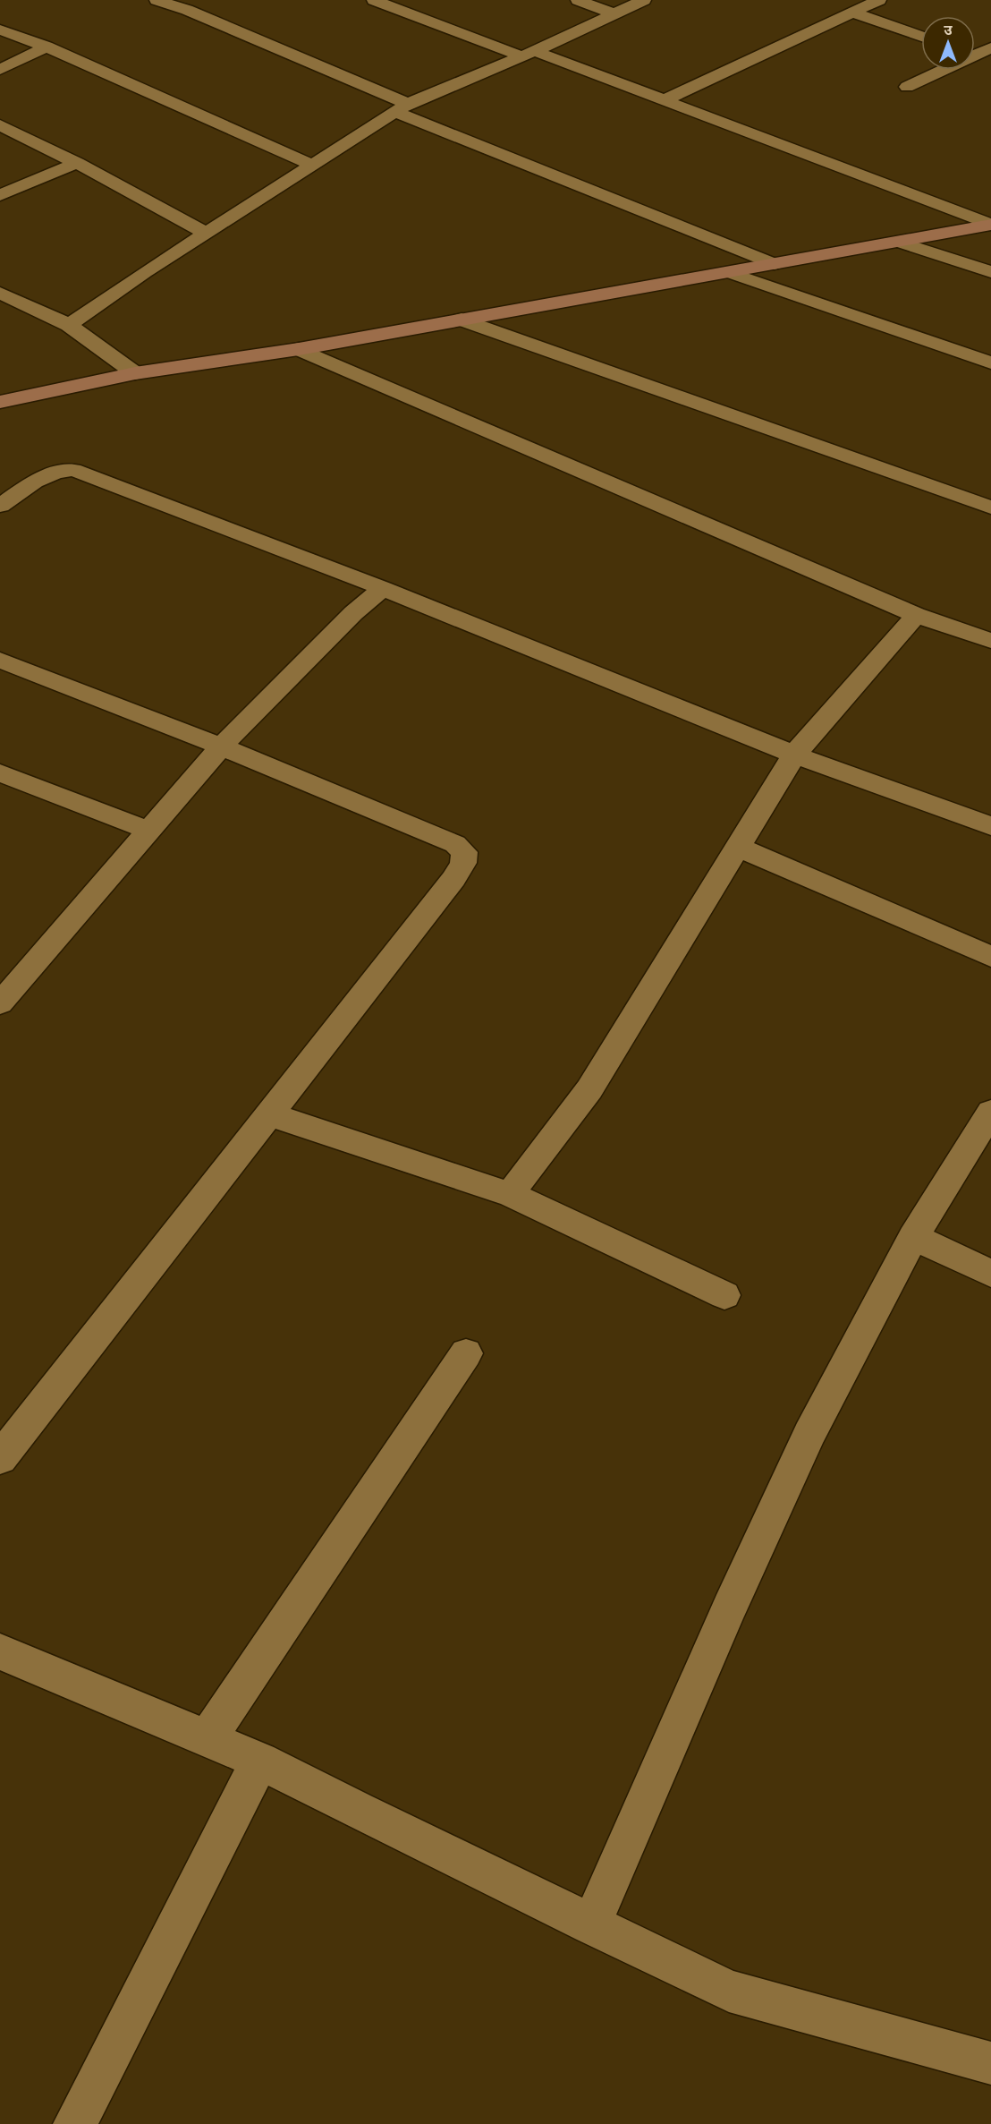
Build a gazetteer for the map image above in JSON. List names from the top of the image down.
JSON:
{
  "north": "top"
}
